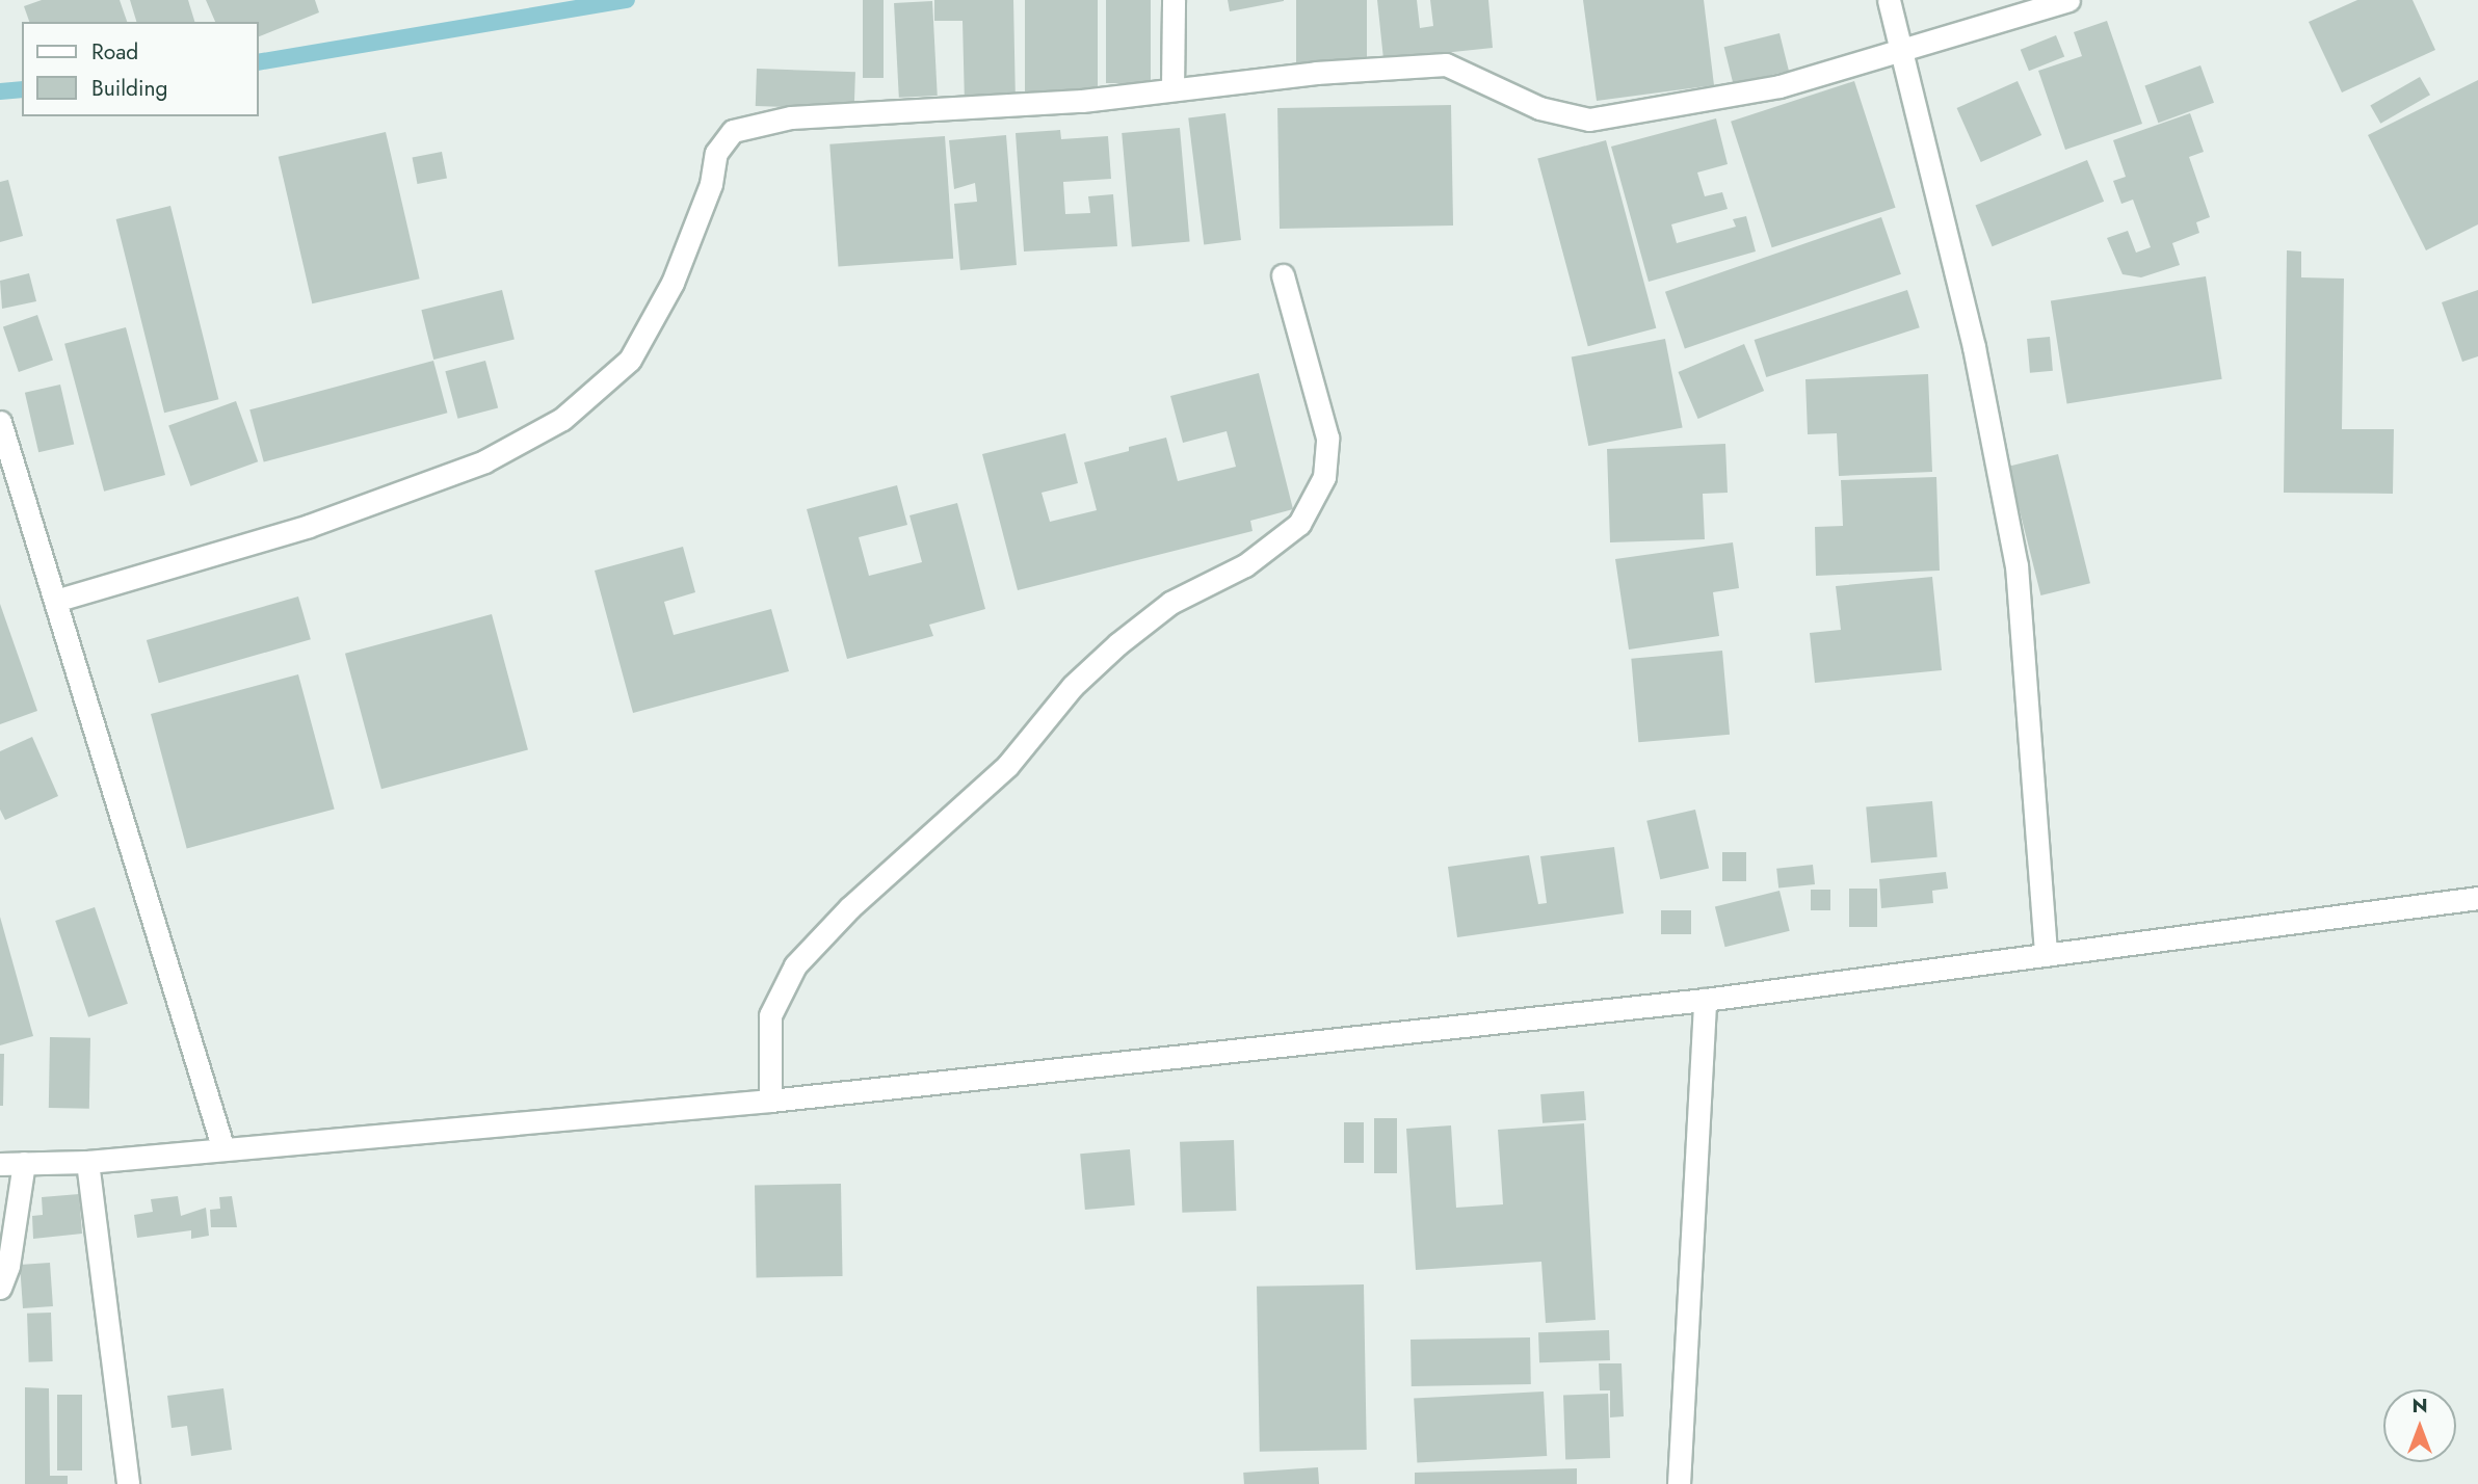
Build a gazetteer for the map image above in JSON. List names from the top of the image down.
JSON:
{
  "legend": ["Road", "Building"],
  "north": "top"
}
